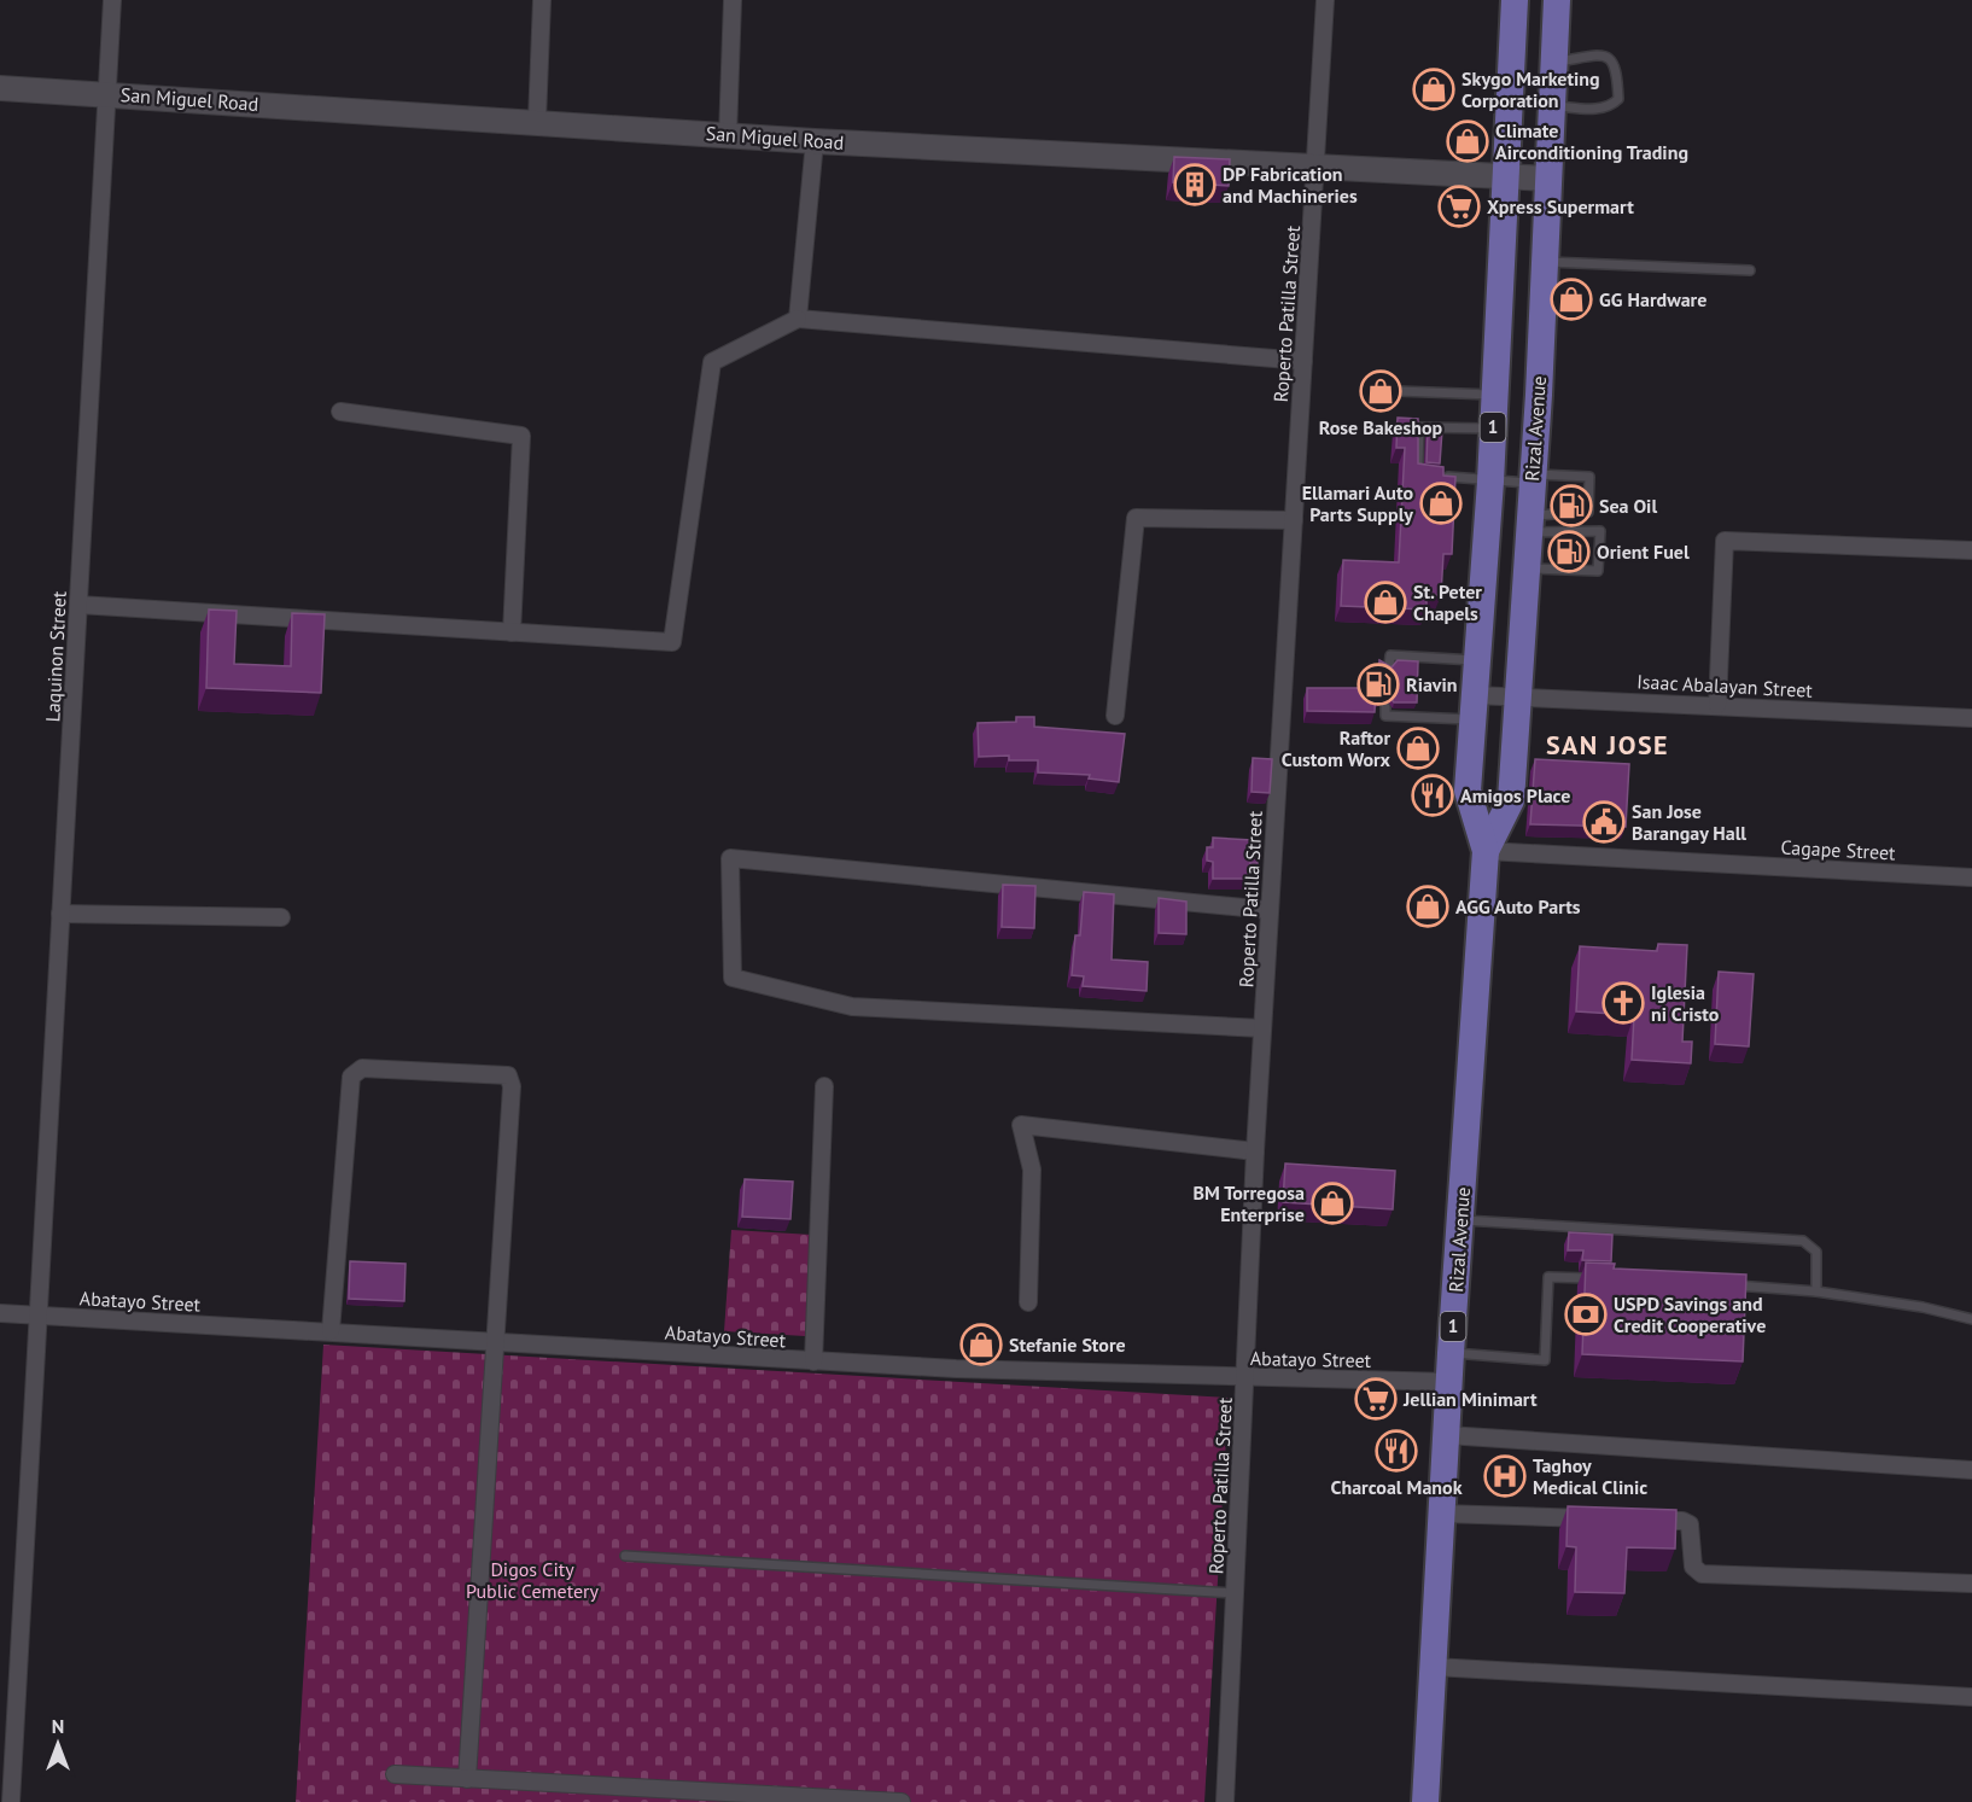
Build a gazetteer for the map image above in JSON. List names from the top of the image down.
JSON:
{
  "streets": {
    "main road": ["1", "Rizal Avenue"],
    "street": [
      "San Miguel Road",
      "Roperto Patilla Street",
      "Laquinon Street",
      "Isaac Abalayan Street",
      "Cagape Street",
      "Abatayo Street"
    ]
  },
  "crossings": [
    ["San Miguel Road", "Roperto Patilla Street"],
    ["San Miguel Road", "Rizal Avenue"],
    ["San Miguel Road", "Laquinon Street"],
    ["Roperto Patilla Street", "Abatayo Street"],
    ["Rizal Avenue", "Isaac Abalayan Street"],
    ["Rizal Avenue", "Cagape Street"],
    ["Rizal Avenue", "Abatayo Street"],
    ["Laquinon Street", "Abatayo Street"]
  ],
  "districts": ["SAN JOSE"],
  "parks": ["Digos City Public Cemetery"],
  "places": {
    "shop": [
      "Skygo Marketing Corporation",
      "Climate Airconditioning Trading",
      "GG Hardware",
      "Rose Bakeshop",
      "Ellamari Auto Parts Supply",
      "St. Peter Chapels",
      "Raftor Custom Worx",
      "AGG Auto Parts",
      "BM Torregosa Enterprise",
      "Stefanie Store"
    ],
    "building": ["DP Fabrication and Machineries"],
    "supermarket": ["Xpress Supermart", "Jellian Minimart"],
    "fuel station": ["Sea Oil", "Orient Fuel", "Riavin"],
    "restaurant": ["Amigos Place", "Charcoal Manok"],
    "public building": ["San Jose Barangay Hall"],
    "church": ["Iglesia ni Cristo"],
    "bank": ["USPD Savings and Credit Cooperative"],
    "hospital": ["Taghoy Medical Clinic"]
  },
  "north": "top"
}
